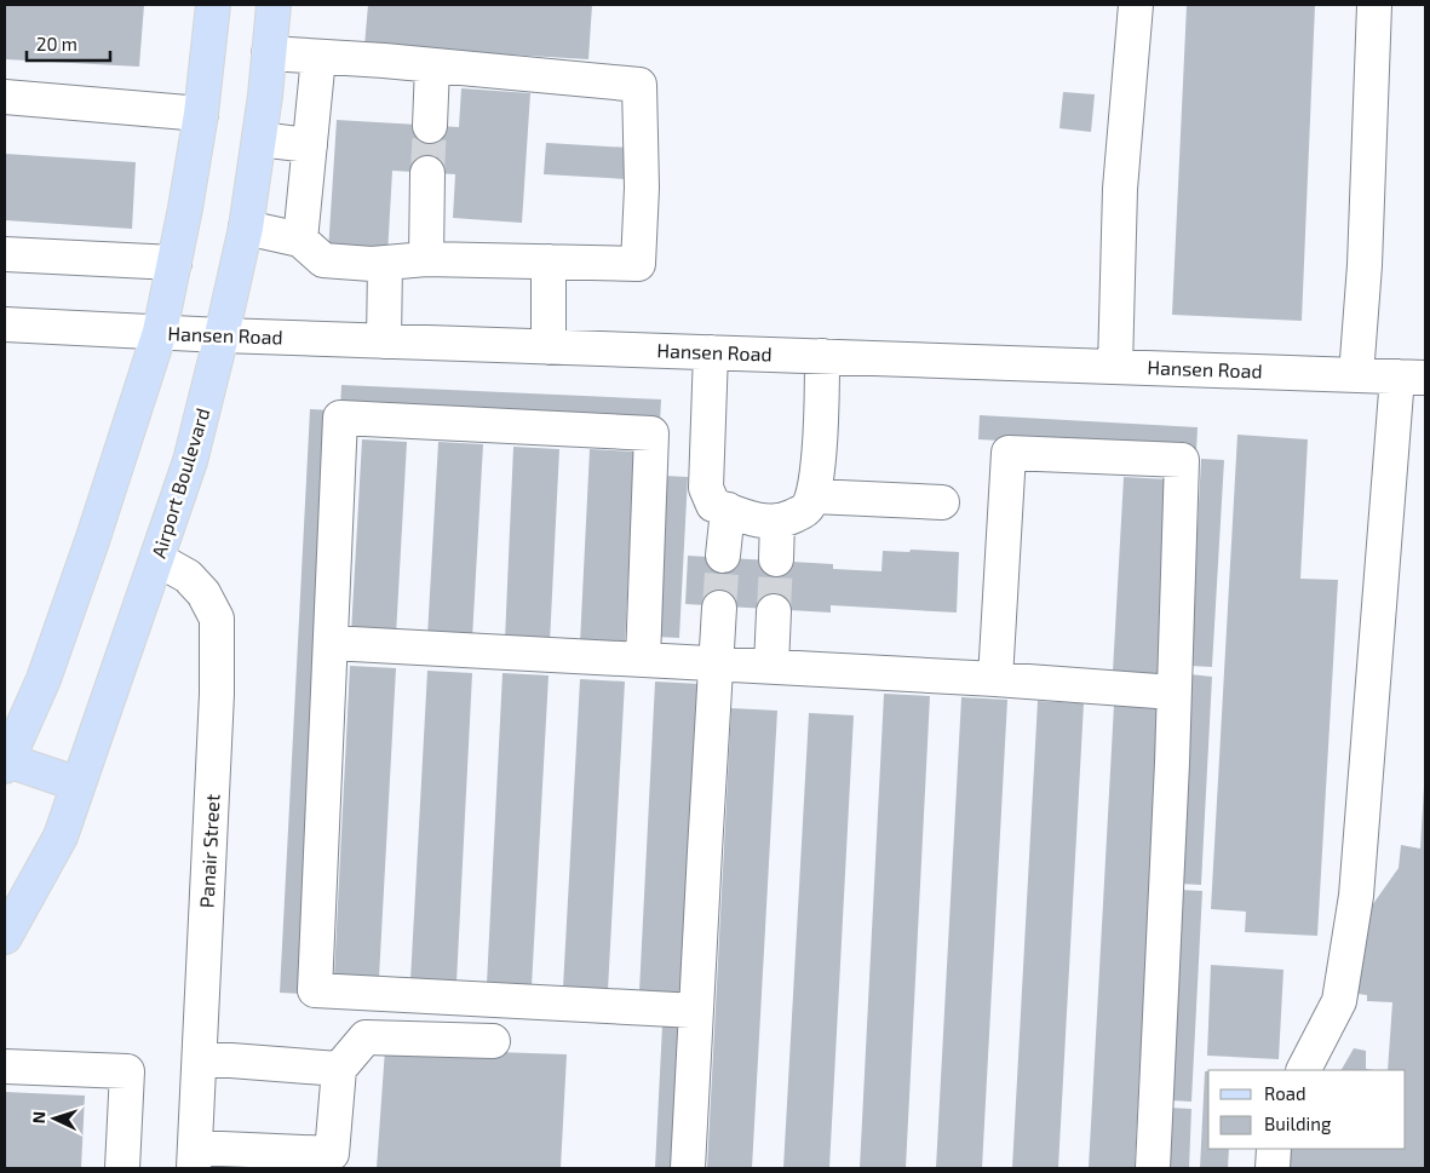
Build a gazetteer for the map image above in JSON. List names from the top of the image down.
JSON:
{
  "streets": {
    "main road": ["Airport Boulevard"],
    "street": ["Hansen Road", "Panair Street"]
  },
  "crossings": [
    ["Hansen Road", "Airport Boulevard"],
    ["Airport Boulevard", "Panair Street"]
  ],
  "legend": ["Road", "Building"],
  "scale_bar": "20 m",
  "north": "left"
}
